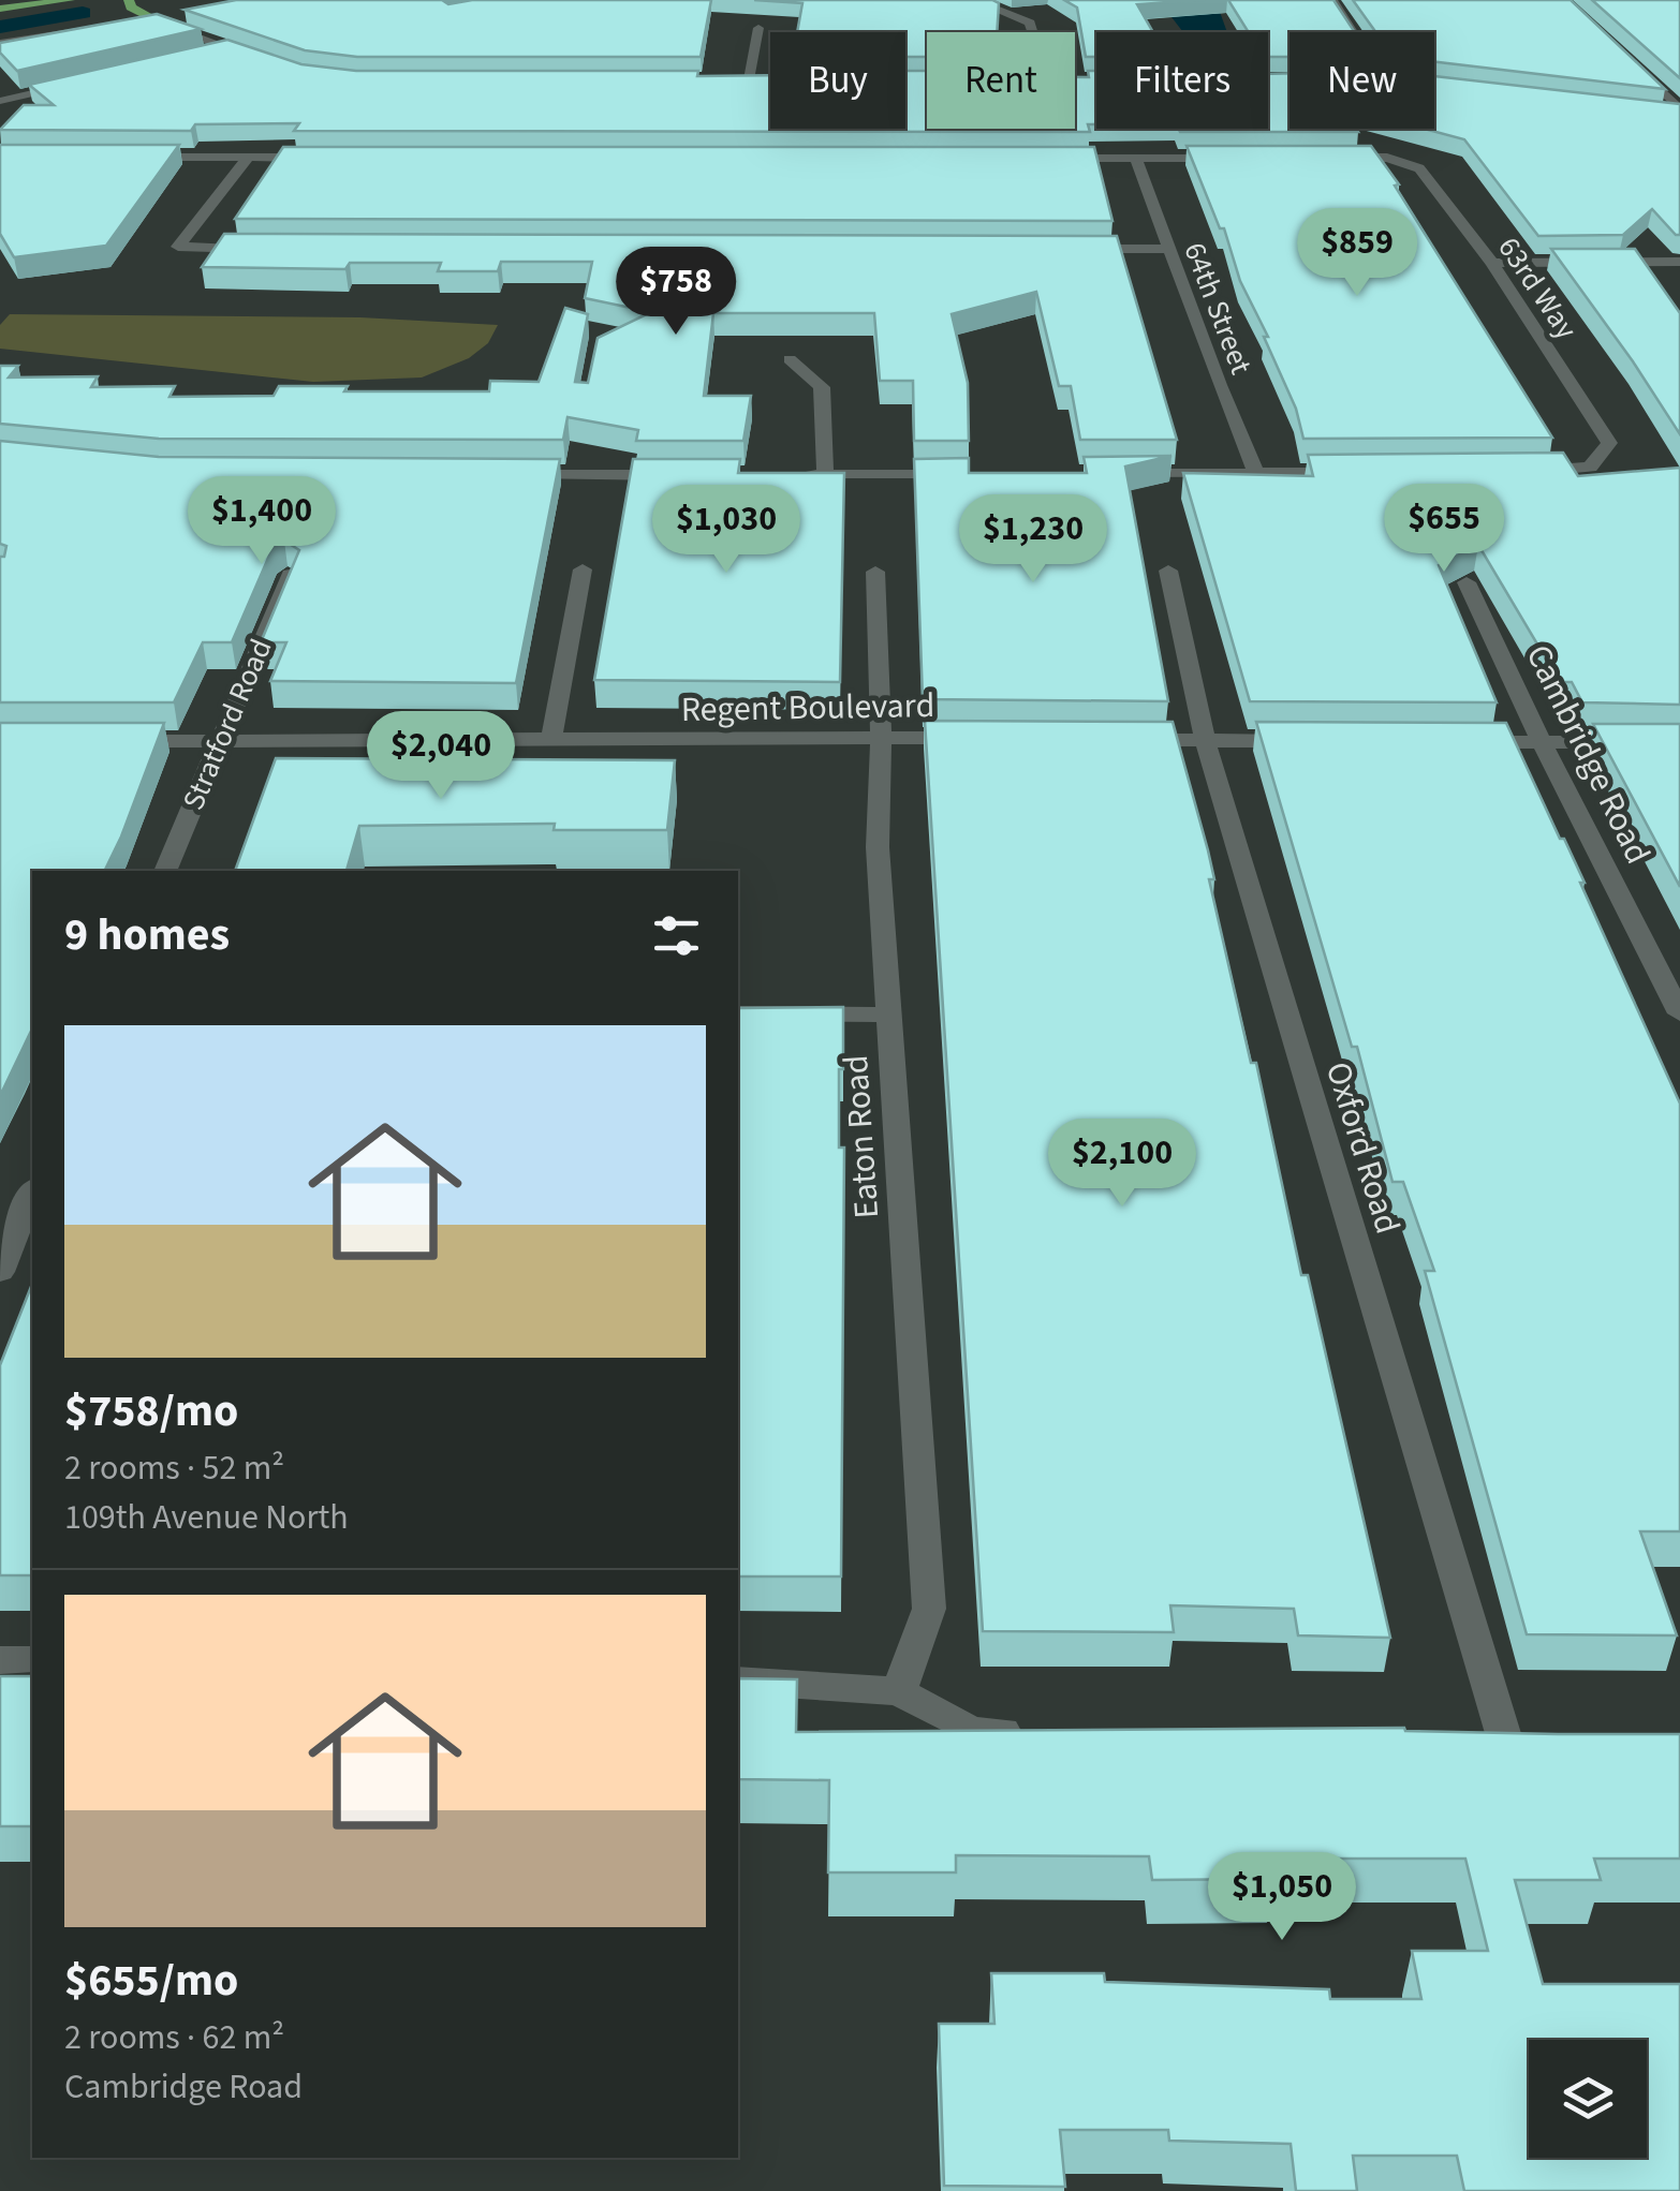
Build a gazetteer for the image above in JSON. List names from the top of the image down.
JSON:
{
  "streets": {
    "street": [
      "63rd Way",
      "64th Street",
      "Regent Boulevard",
      "Stratford Road",
      "Cambridge Road",
      "Eaton Road",
      "Oxford Road"
    ]
  },
  "crossings": [
    ["Regent Boulevard", "Stratford Road"],
    ["Regent Boulevard", "Eaton Road"]
  ],
  "page": {
    "chip": [
      "Buy",
      "Rent",
      "Filters",
      "New"
    ],
    "price": [
      "$859",
      "$758",
      "$1,400",
      "$655",
      "$1,030",
      "$1,230",
      "$2,040",
      "$2,100",
      "$1,050"
    ],
    "heading": "9 homes",
    "list": [
      {
        "name": "$758/mo",
        "note": "2 rooms · 52 m² · 109th Avenue North"
      },
      {
        "name": "$655/mo",
        "note": "2 rooms · 62 m² · Cambridge Road"
      }
    ]
  }
}
